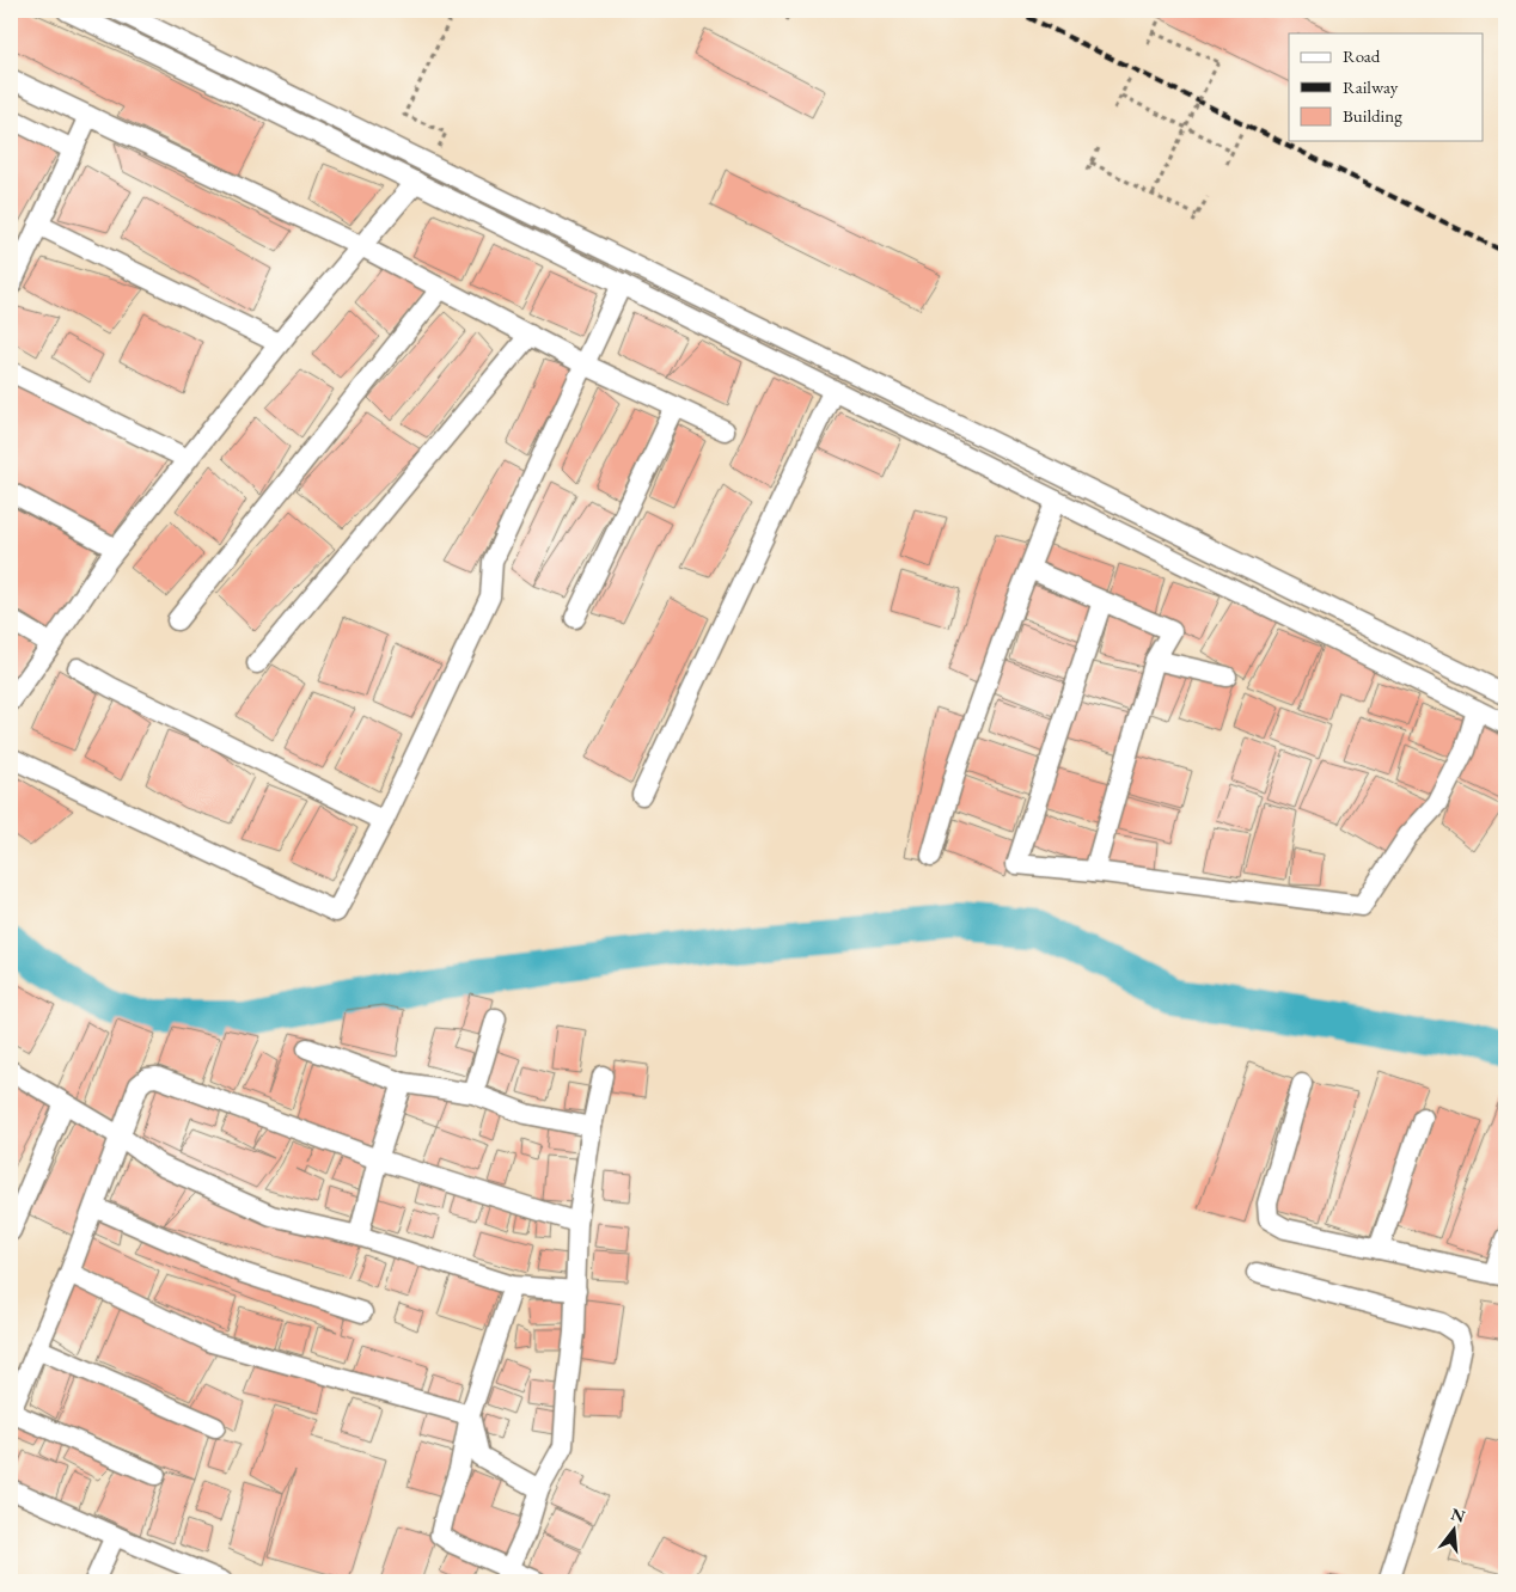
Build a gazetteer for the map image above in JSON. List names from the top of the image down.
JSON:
{
  "legend": ["Road", "Railway", "Building"],
  "north": "top"
}
